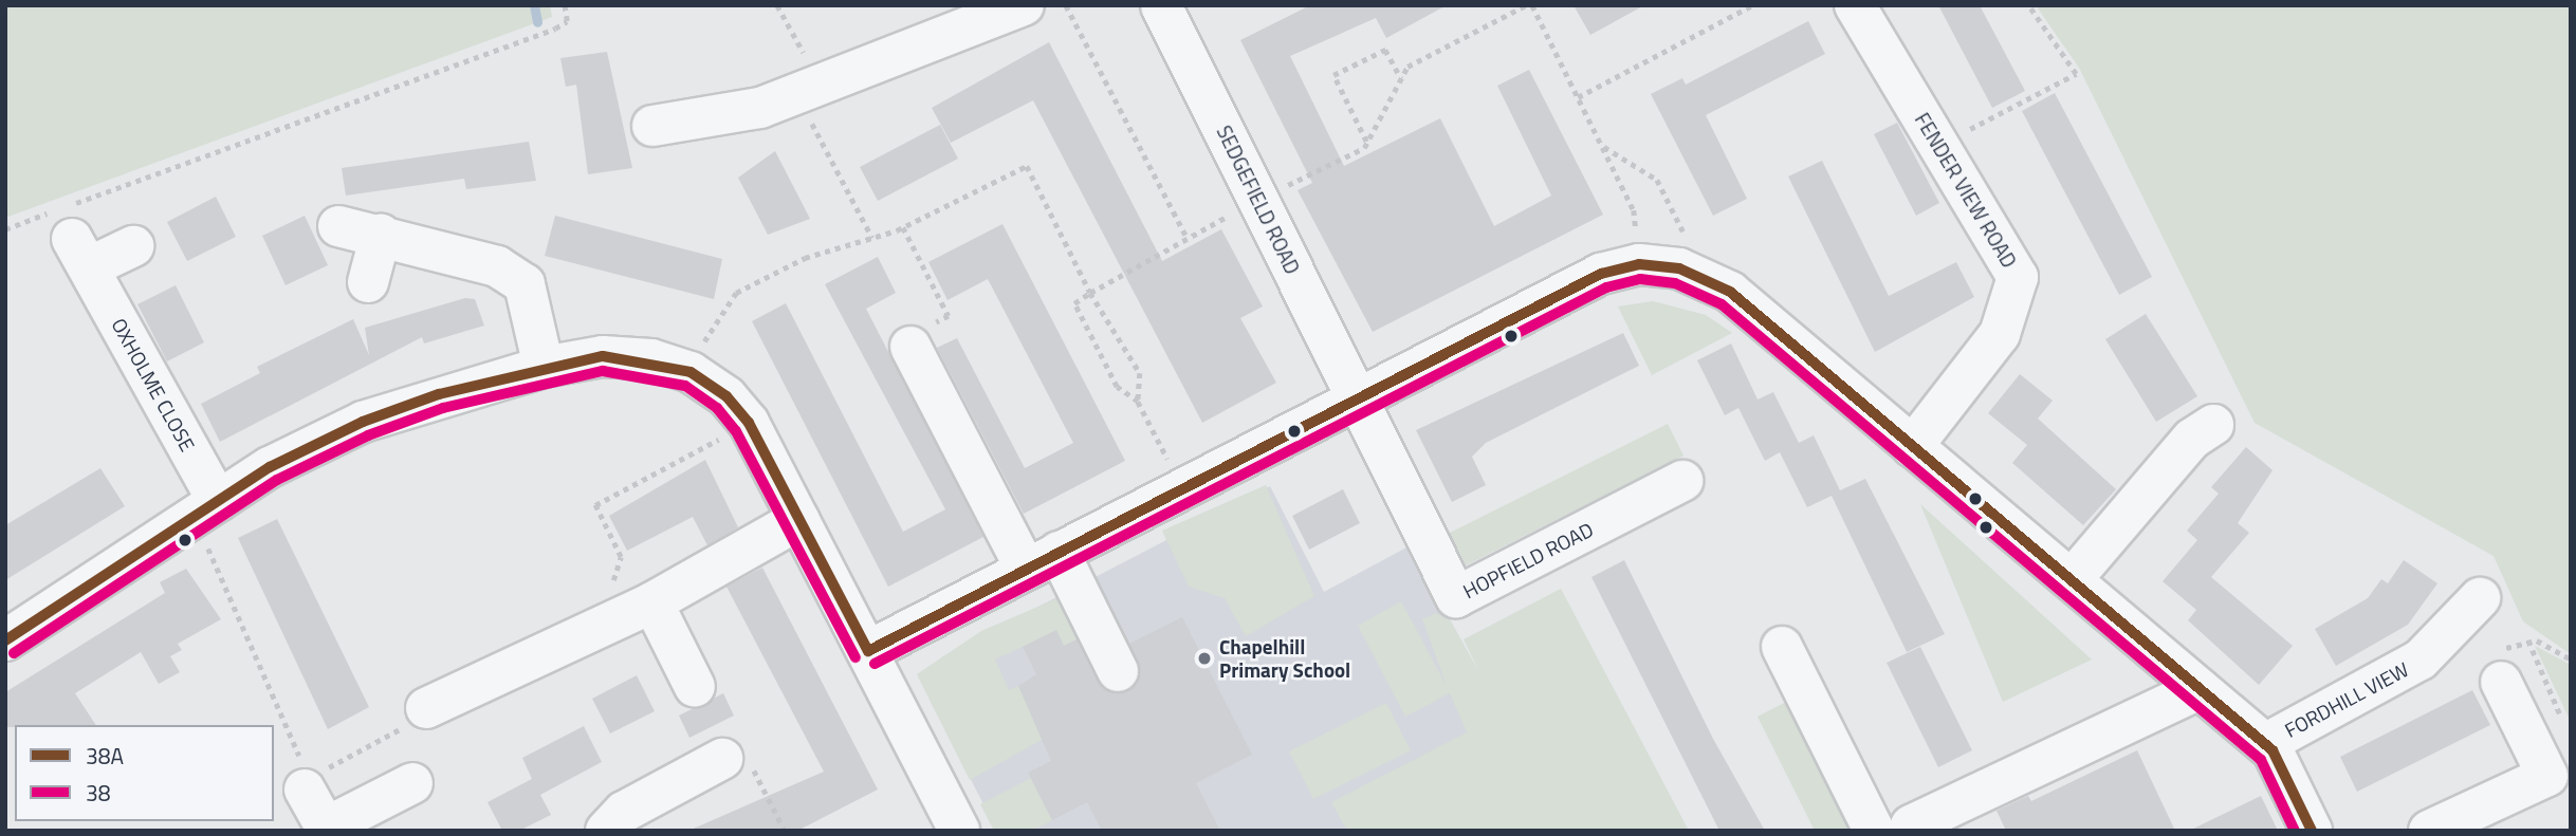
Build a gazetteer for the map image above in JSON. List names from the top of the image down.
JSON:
{
  "streets": {
    "street": [
      "FENDER VIEW ROAD",
      "SEDGEFIELD ROAD",
      "OXHOLME CLOSE",
      "HOPFIELD ROAD",
      "FORDHILL VIEW"
    ]
  },
  "crossings": [
    ["SEDGEFIELD ROAD", "HOPFIELD ROAD"]
  ],
  "places": ["Chapelhill Primary School"],
  "lines": ["transit line 38A", "transit line 38"],
  "legend": ["38A", "38"]
}
